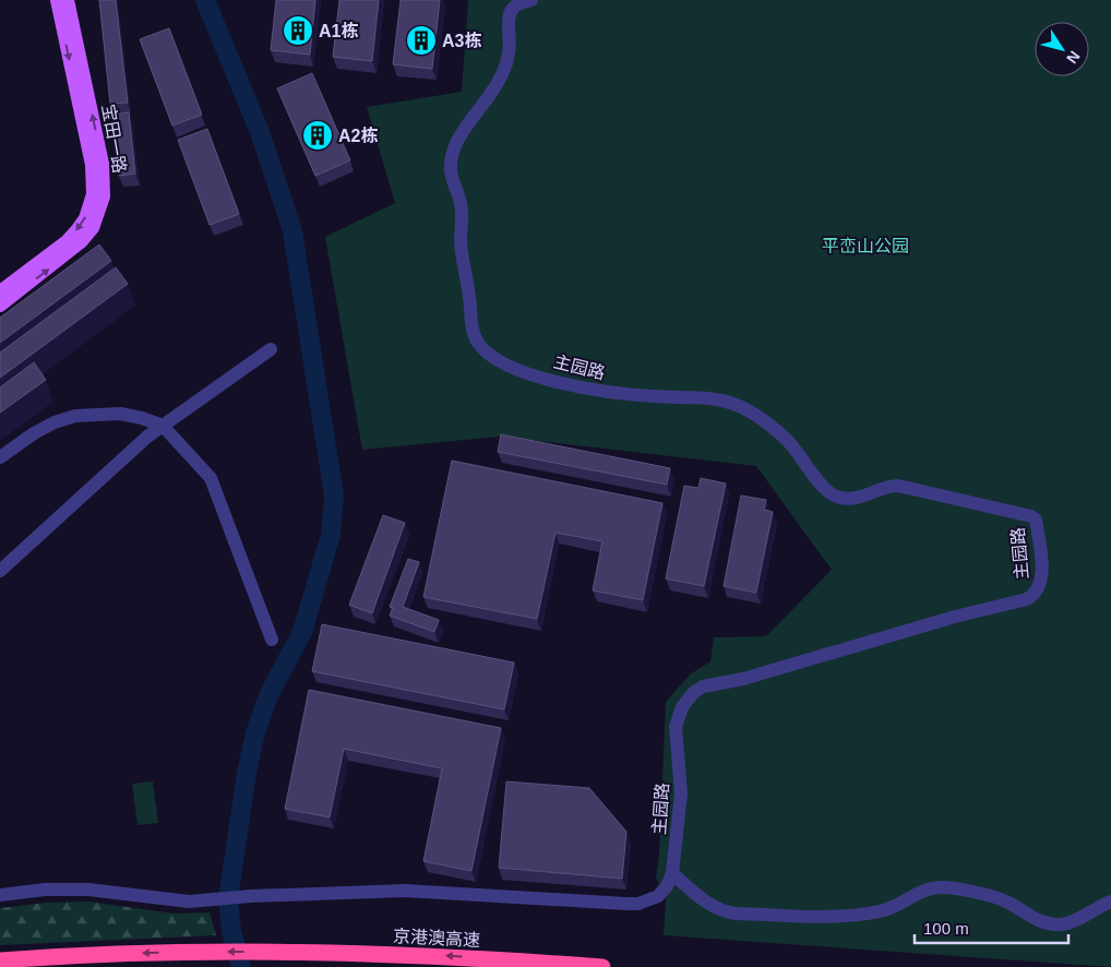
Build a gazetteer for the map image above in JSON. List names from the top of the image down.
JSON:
{
  "streets": {
    "highway": ["京港澳高速"],
    "main road": ["宝田一路"],
    "street": ["主园路"]
  },
  "one_way": ["京港澳高速"],
  "parks": ["平峦山公园"],
  "places": {
    "building": ["A1栋", "A3栋", "A2栋"]
  },
  "scale_bar": "100 m",
  "north": "bottom right"
}
